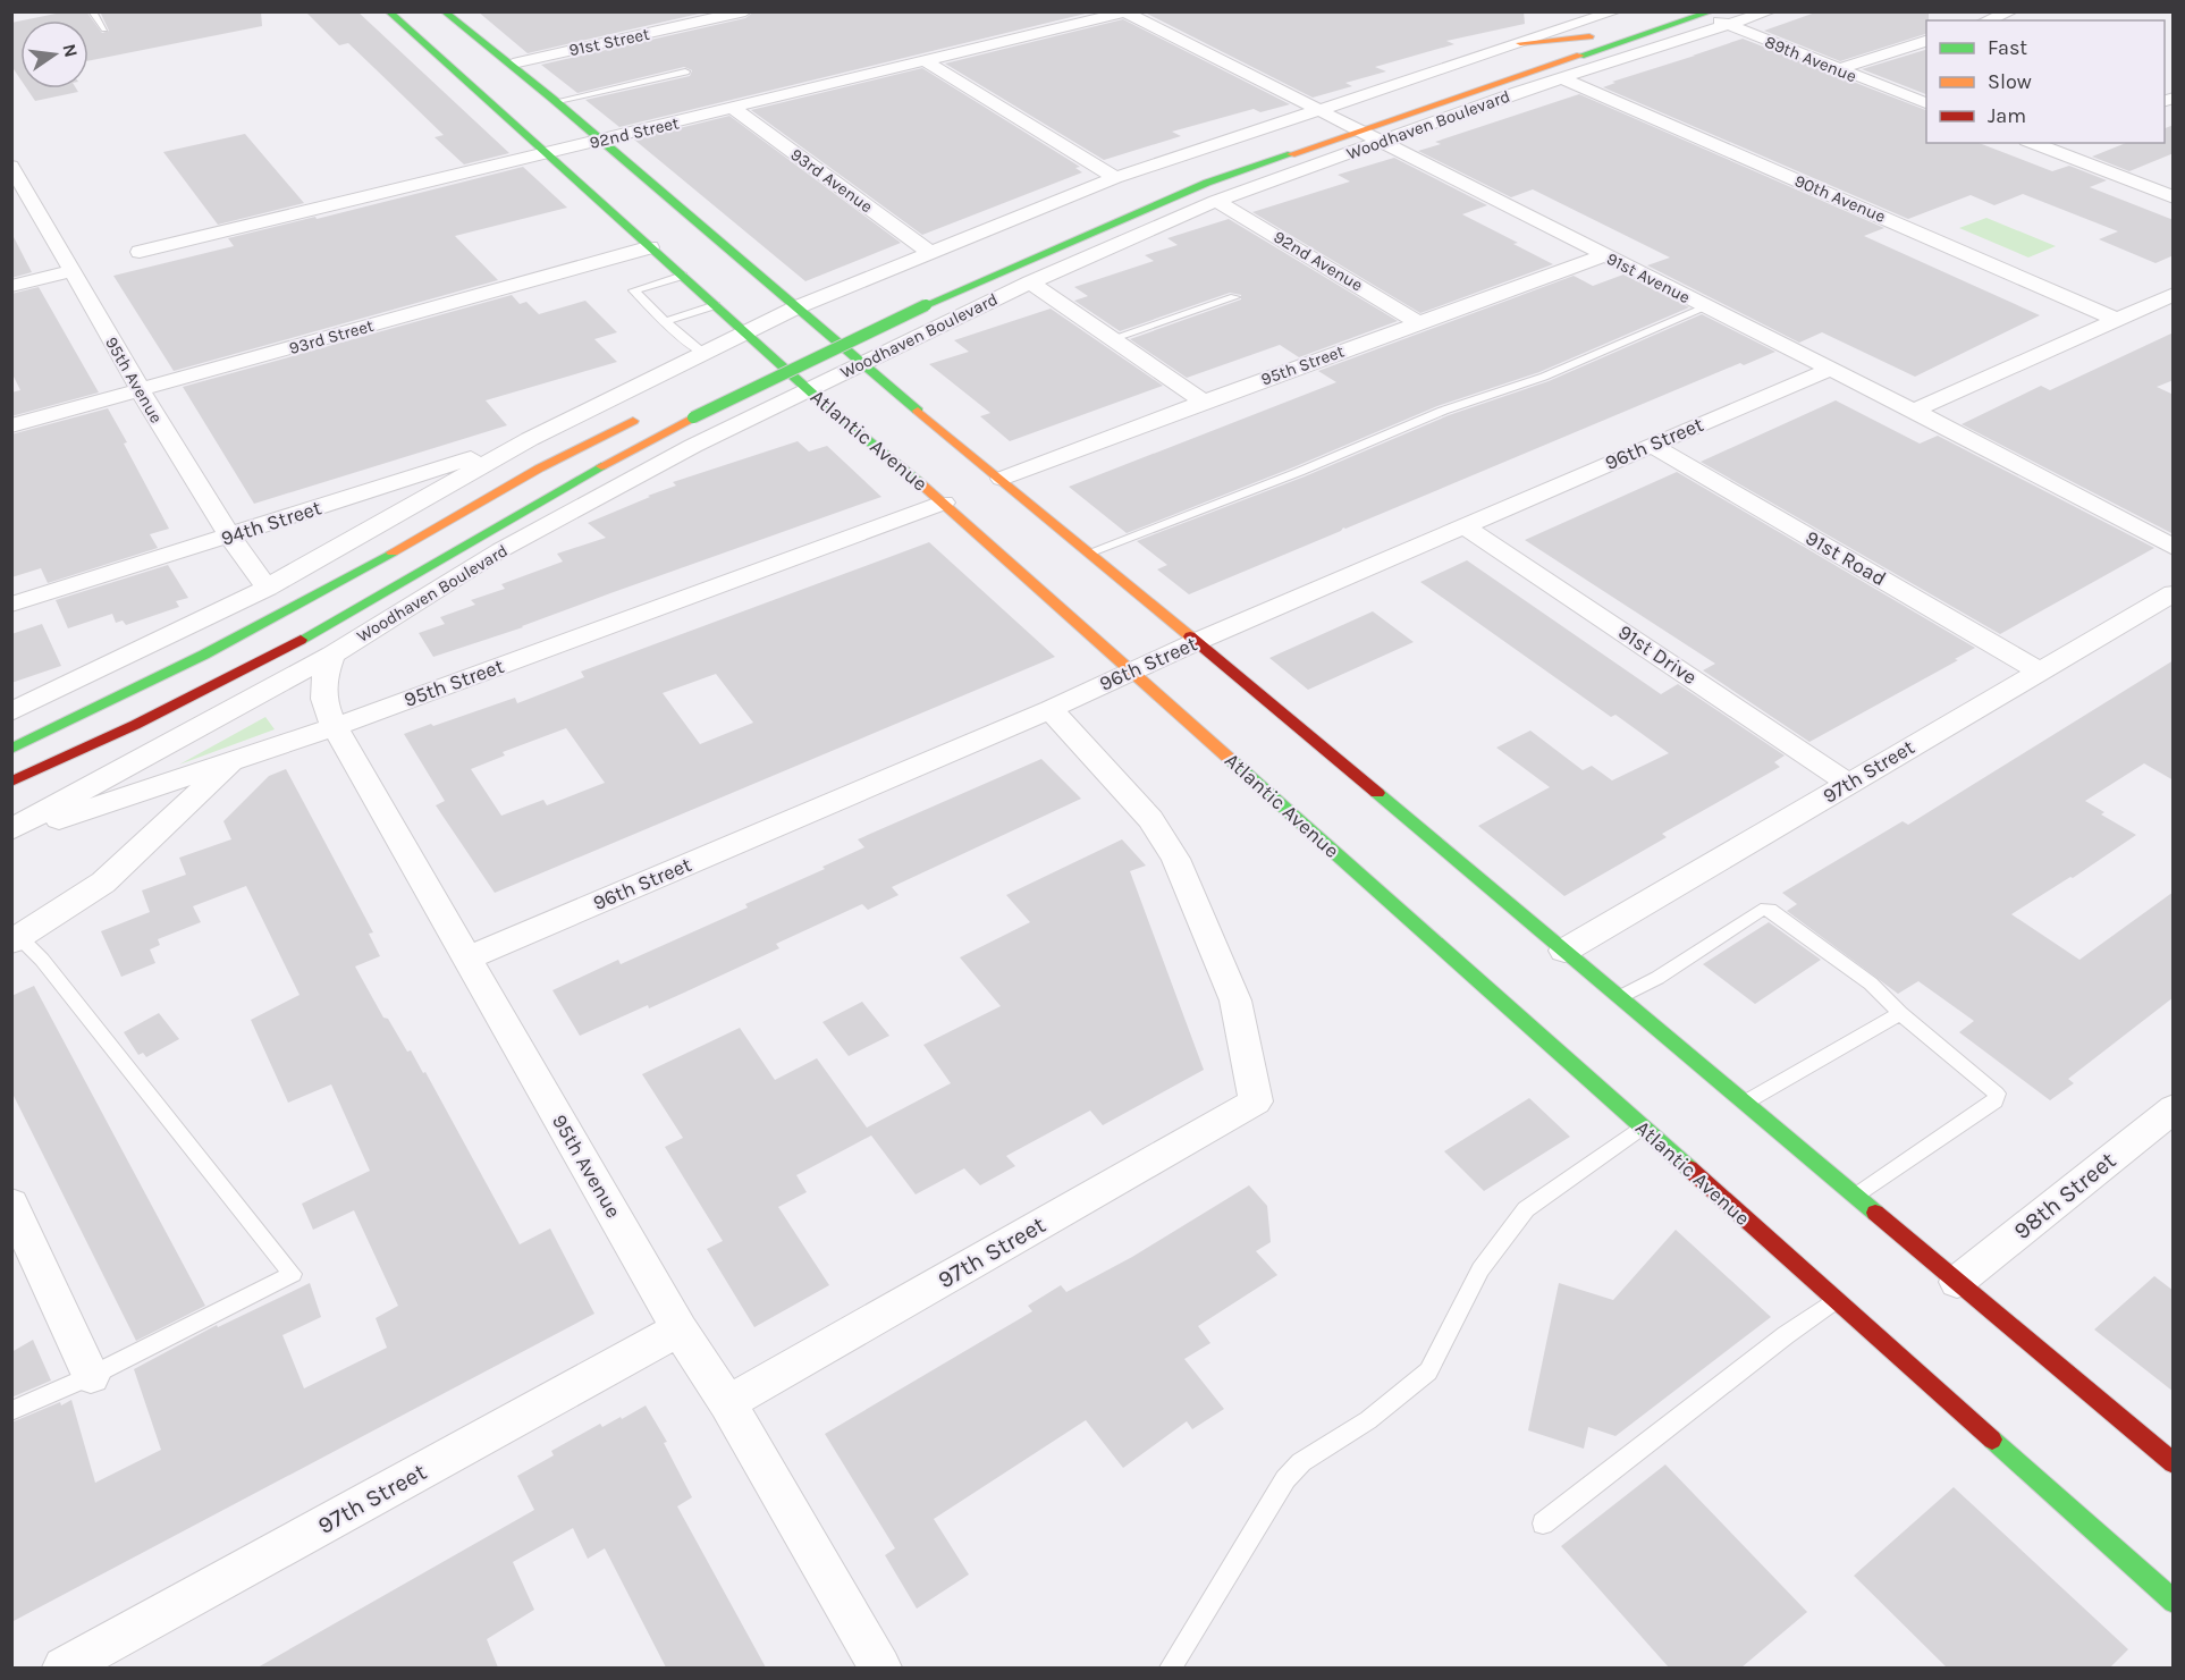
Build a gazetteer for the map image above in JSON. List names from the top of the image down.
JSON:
{
  "streets": {
    "main road": ["Woodhaven Boulevard", "Atlantic Avenue"],
    "street": [
      "91st Street",
      "89th Avenue",
      "92nd Street",
      "93rd Avenue",
      "90th Avenue",
      "92nd Avenue",
      "91st Avenue",
      "93rd Street",
      "95th Street",
      "95th Avenue",
      "96th Street",
      "94th Street",
      "91st Road",
      "91st Drive",
      "97th Street",
      "98th Street"
    ]
  },
  "crossings": [
    ["89th Avenue", "Woodhaven Boulevard"],
    ["Woodhaven Boulevard", "90th Avenue"],
    ["Woodhaven Boulevard", "92nd Avenue"],
    ["Woodhaven Boulevard", "91st Avenue"],
    ["Woodhaven Boulevard", "95th Avenue"],
    ["Woodhaven Boulevard", "Atlantic Avenue"],
    ["92nd Street", "93rd Avenue"],
    ["92nd Street", "91st Avenue"],
    ["92nd Street", "Atlantic Avenue"],
    ["92nd Avenue", "95th Street"],
    ["91st Avenue", "95th Street"],
    ["91st Avenue", "96th Street"],
    ["93rd Street", "95th Avenue"],
    ["93rd Street", "Atlantic Avenue"],
    ["95th Street", "95th Avenue"],
    ["95th Street", "Atlantic Avenue"],
    ["95th Avenue", "96th Street"],
    ["95th Avenue", "94th Street"],
    ["95th Avenue", "97th Street"],
    ["Atlantic Avenue", "96th Street"],
    ["96th Street", "91st Road"],
    ["96th Street", "91st Drive"],
    ["96th Street", "97th Street"],
    ["91st Road", "97th Street"],
    ["91st Drive", "97th Street"]
  ],
  "legend": ["Fast", "Slow", "Jam"],
  "north": "right"
}
